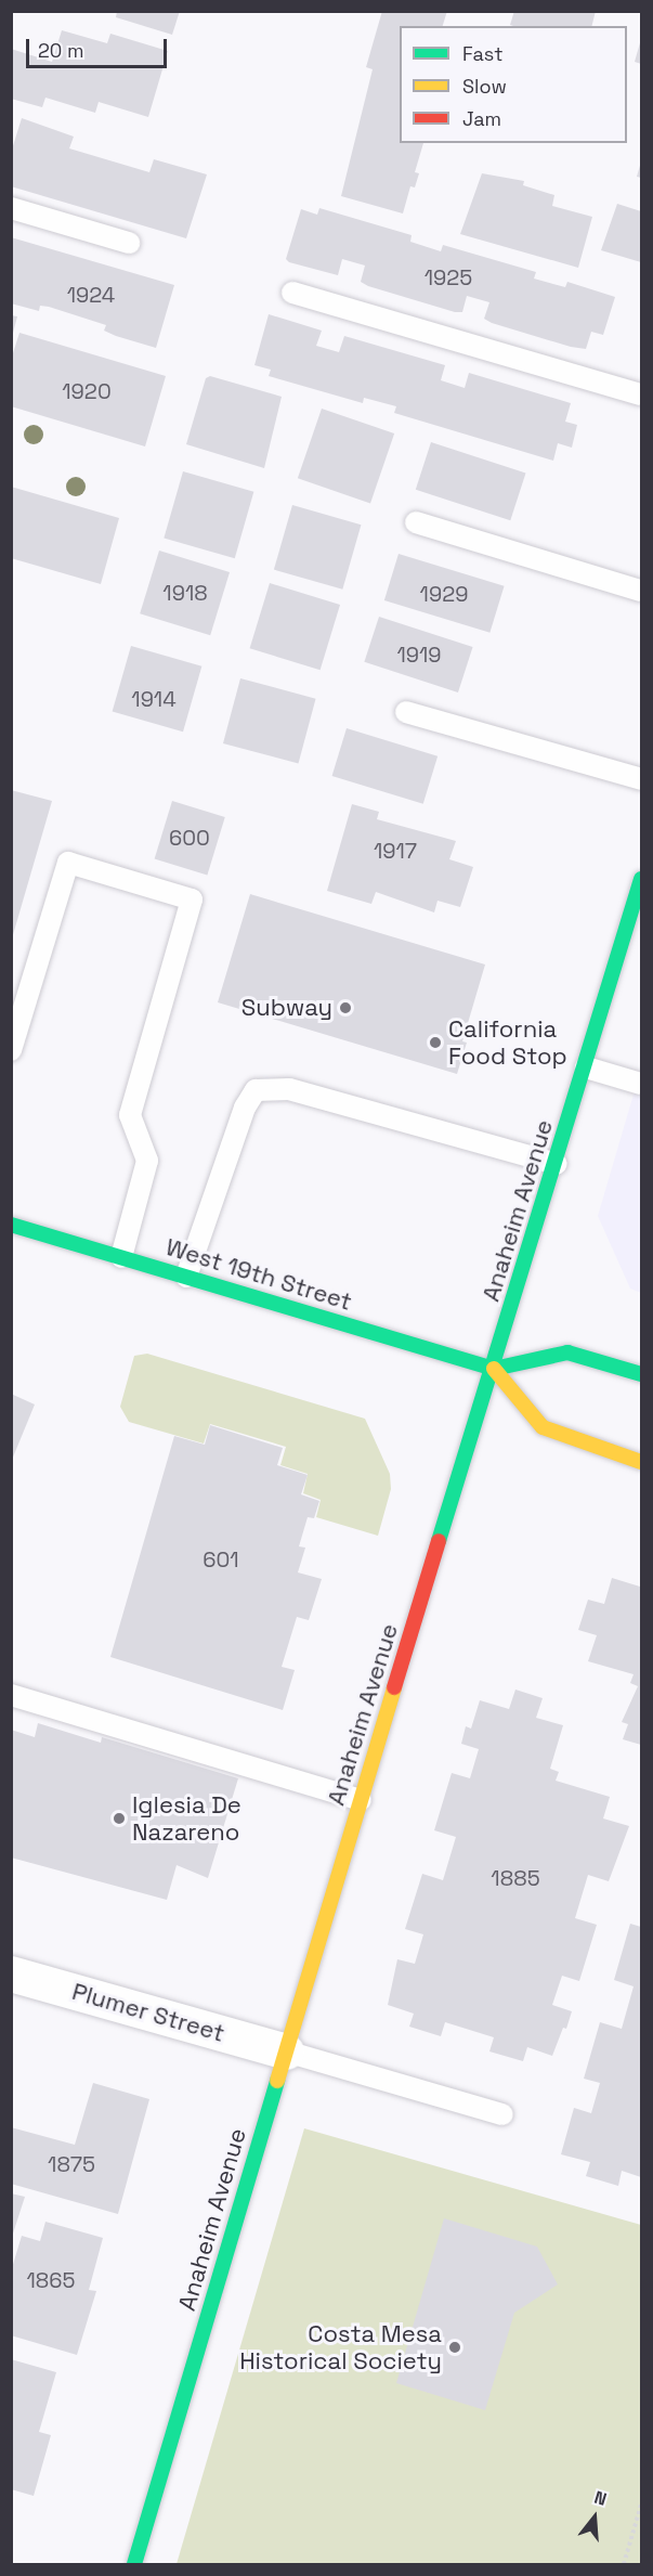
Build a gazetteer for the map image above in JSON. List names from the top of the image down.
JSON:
{
  "streets": {
    "street": ["Anaheim Avenue", "West 19th Street", "Plumer Street"]
  },
  "crossings": [
    ["Anaheim Avenue", "West 19th Street"],
    ["Anaheim Avenue", "Plumer Street"]
  ],
  "places": [
    "Subway",
    "California Food Stop",
    "Iglesia De Nazareno",
    "Costa Mesa Historical Society"
  ],
  "house_numbers": [
    "1925",
    "1924",
    "1920",
    "1918",
    "1929",
    "1919",
    "1914",
    "600",
    "1917",
    "601",
    "1885",
    "1875",
    "1865"
  ],
  "legend": ["Fast", "Slow", "Jam"],
  "scale_bar": "20 m",
  "north": "top"
}
